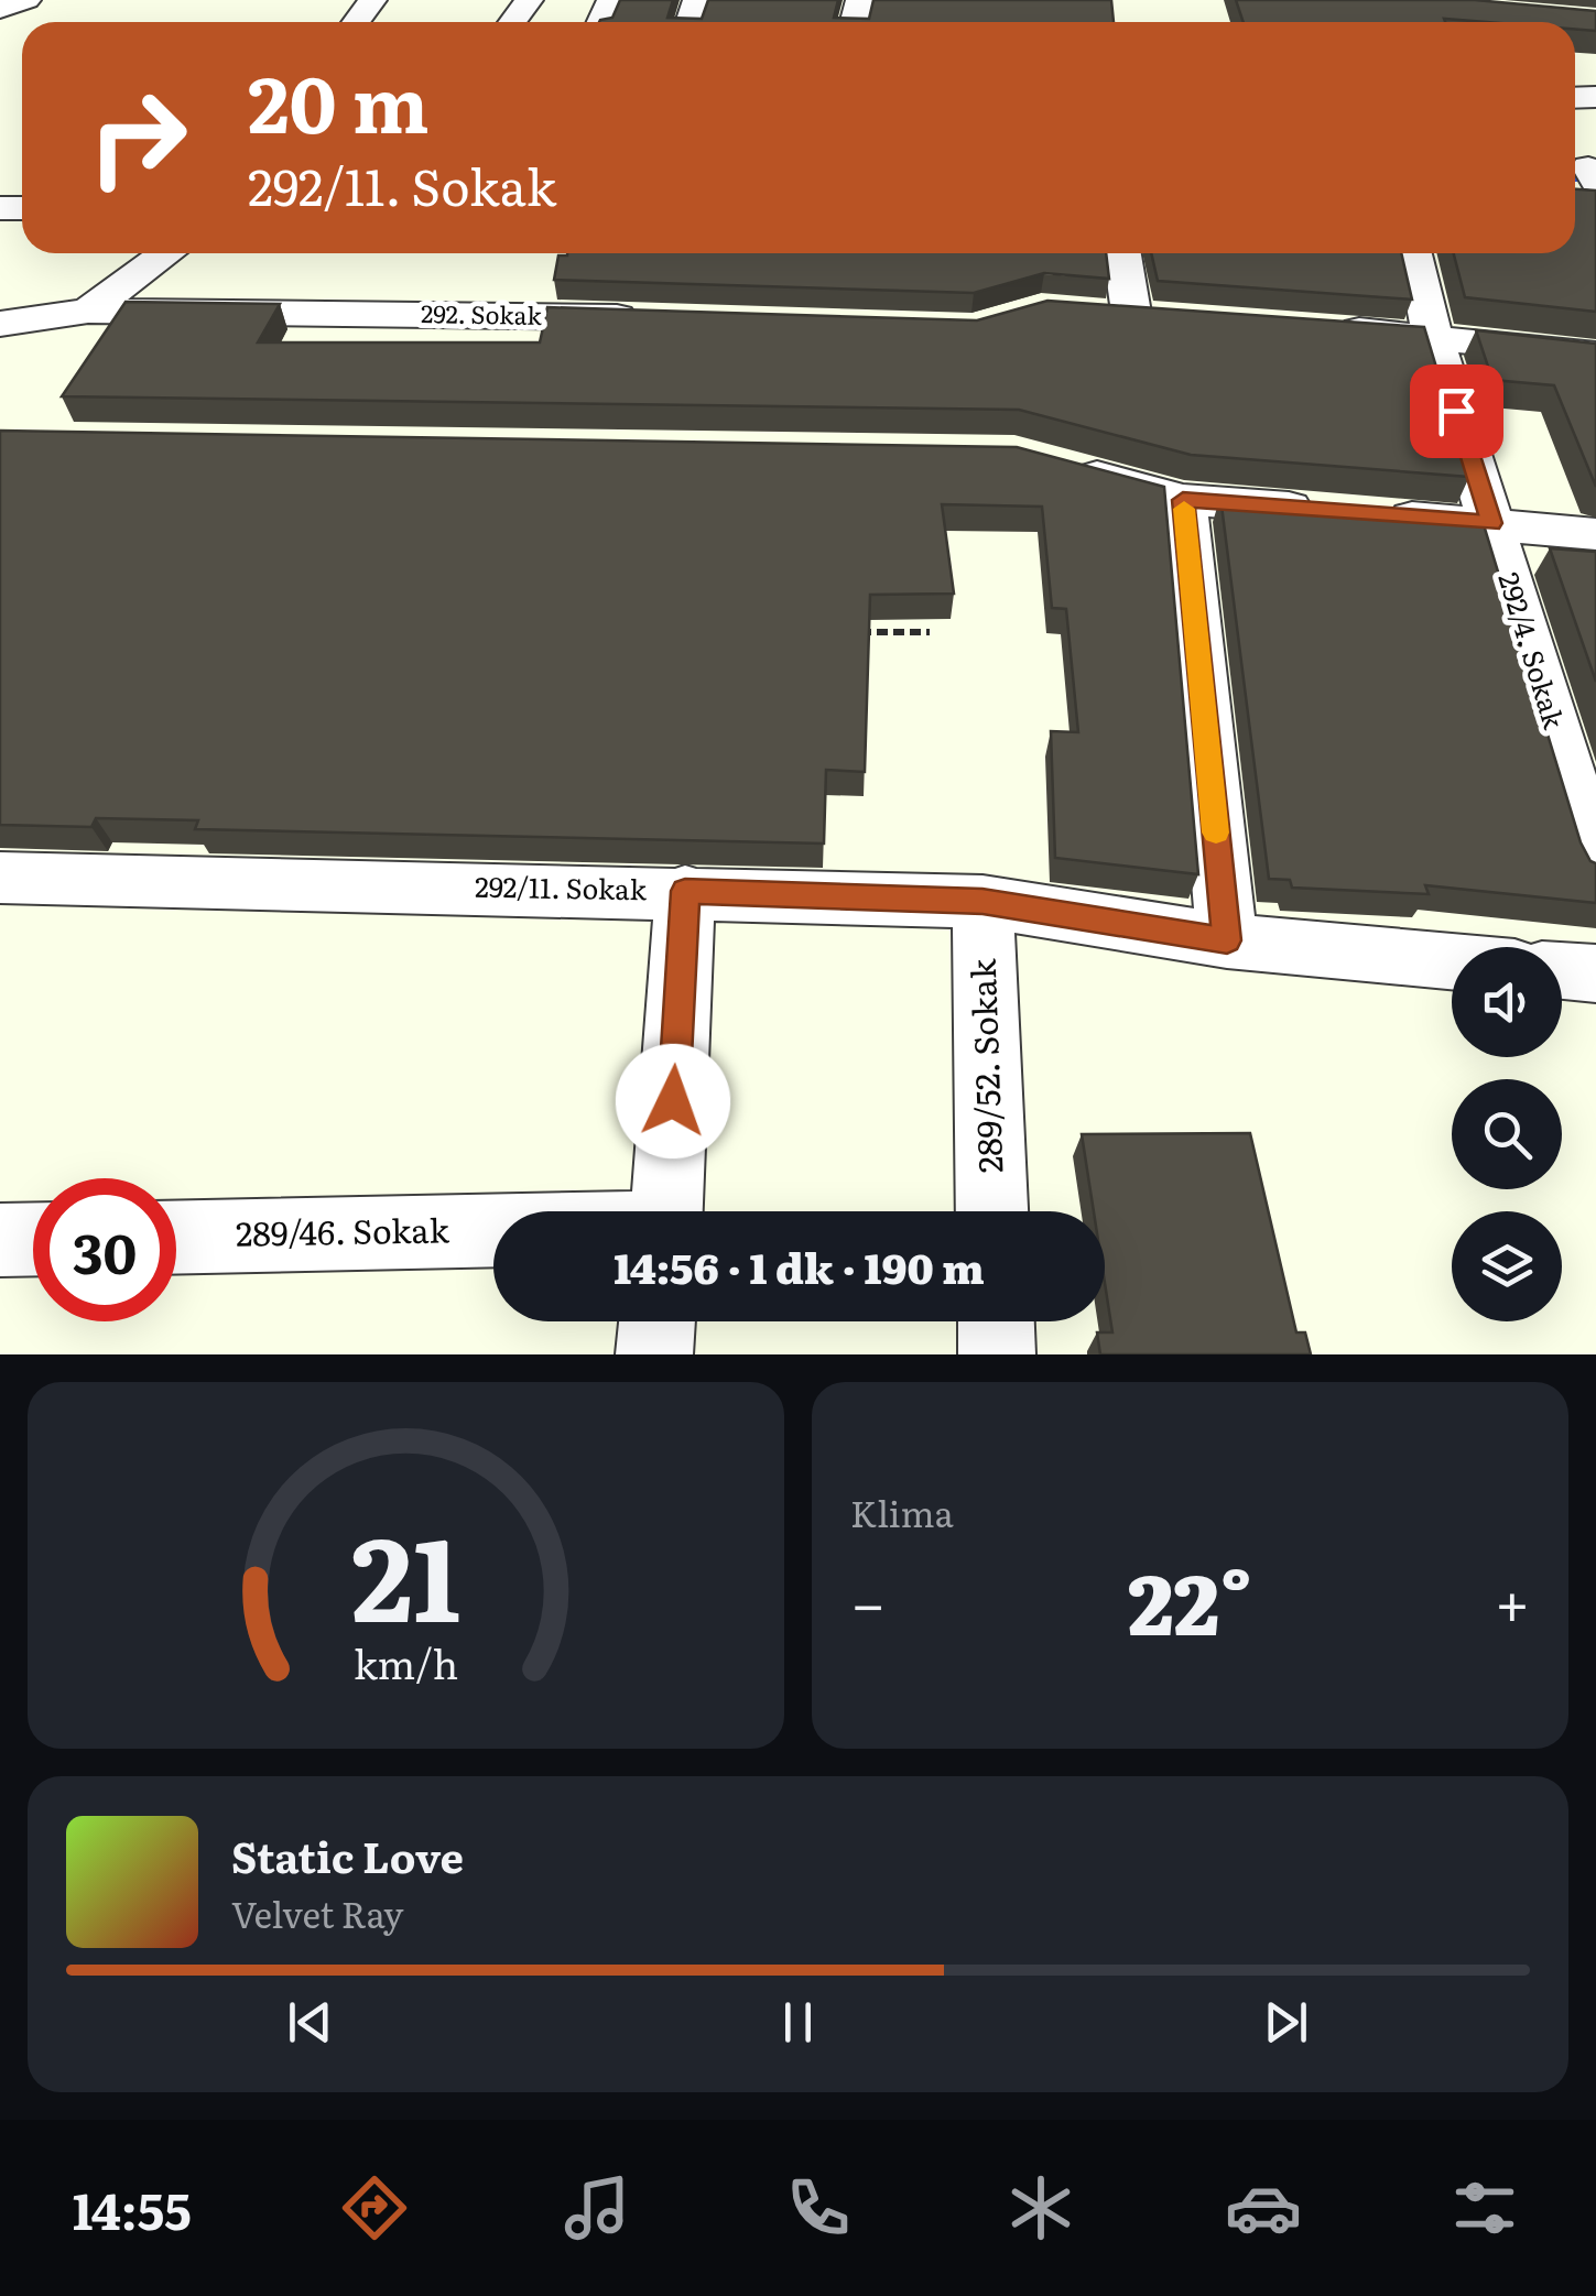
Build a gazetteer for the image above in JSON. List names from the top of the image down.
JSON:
{
  "streets": {
    "street": [
      "292. Sokak",
      "292/4. Sokak",
      "292/11. Sokak",
      "289/52. Sokak",
      "289/46. Sokak"
    ]
  },
  "crossings": [
    ["292/11. Sokak", "289/52. Sokak"]
  ],
  "page": {
    "turn": ["20 m", "292/11. Sokak"],
    "limit": "30",
    "trip": "14:56 · 1 dk · 190 m",
    "tile": "Klima",
    "heat": ["−", "22°", "+"],
    "song": ["Static Love", "Velvet Ray"],
    "tabs": "14:55",
    "gauge": ["21", "km/h"]
  }
}
